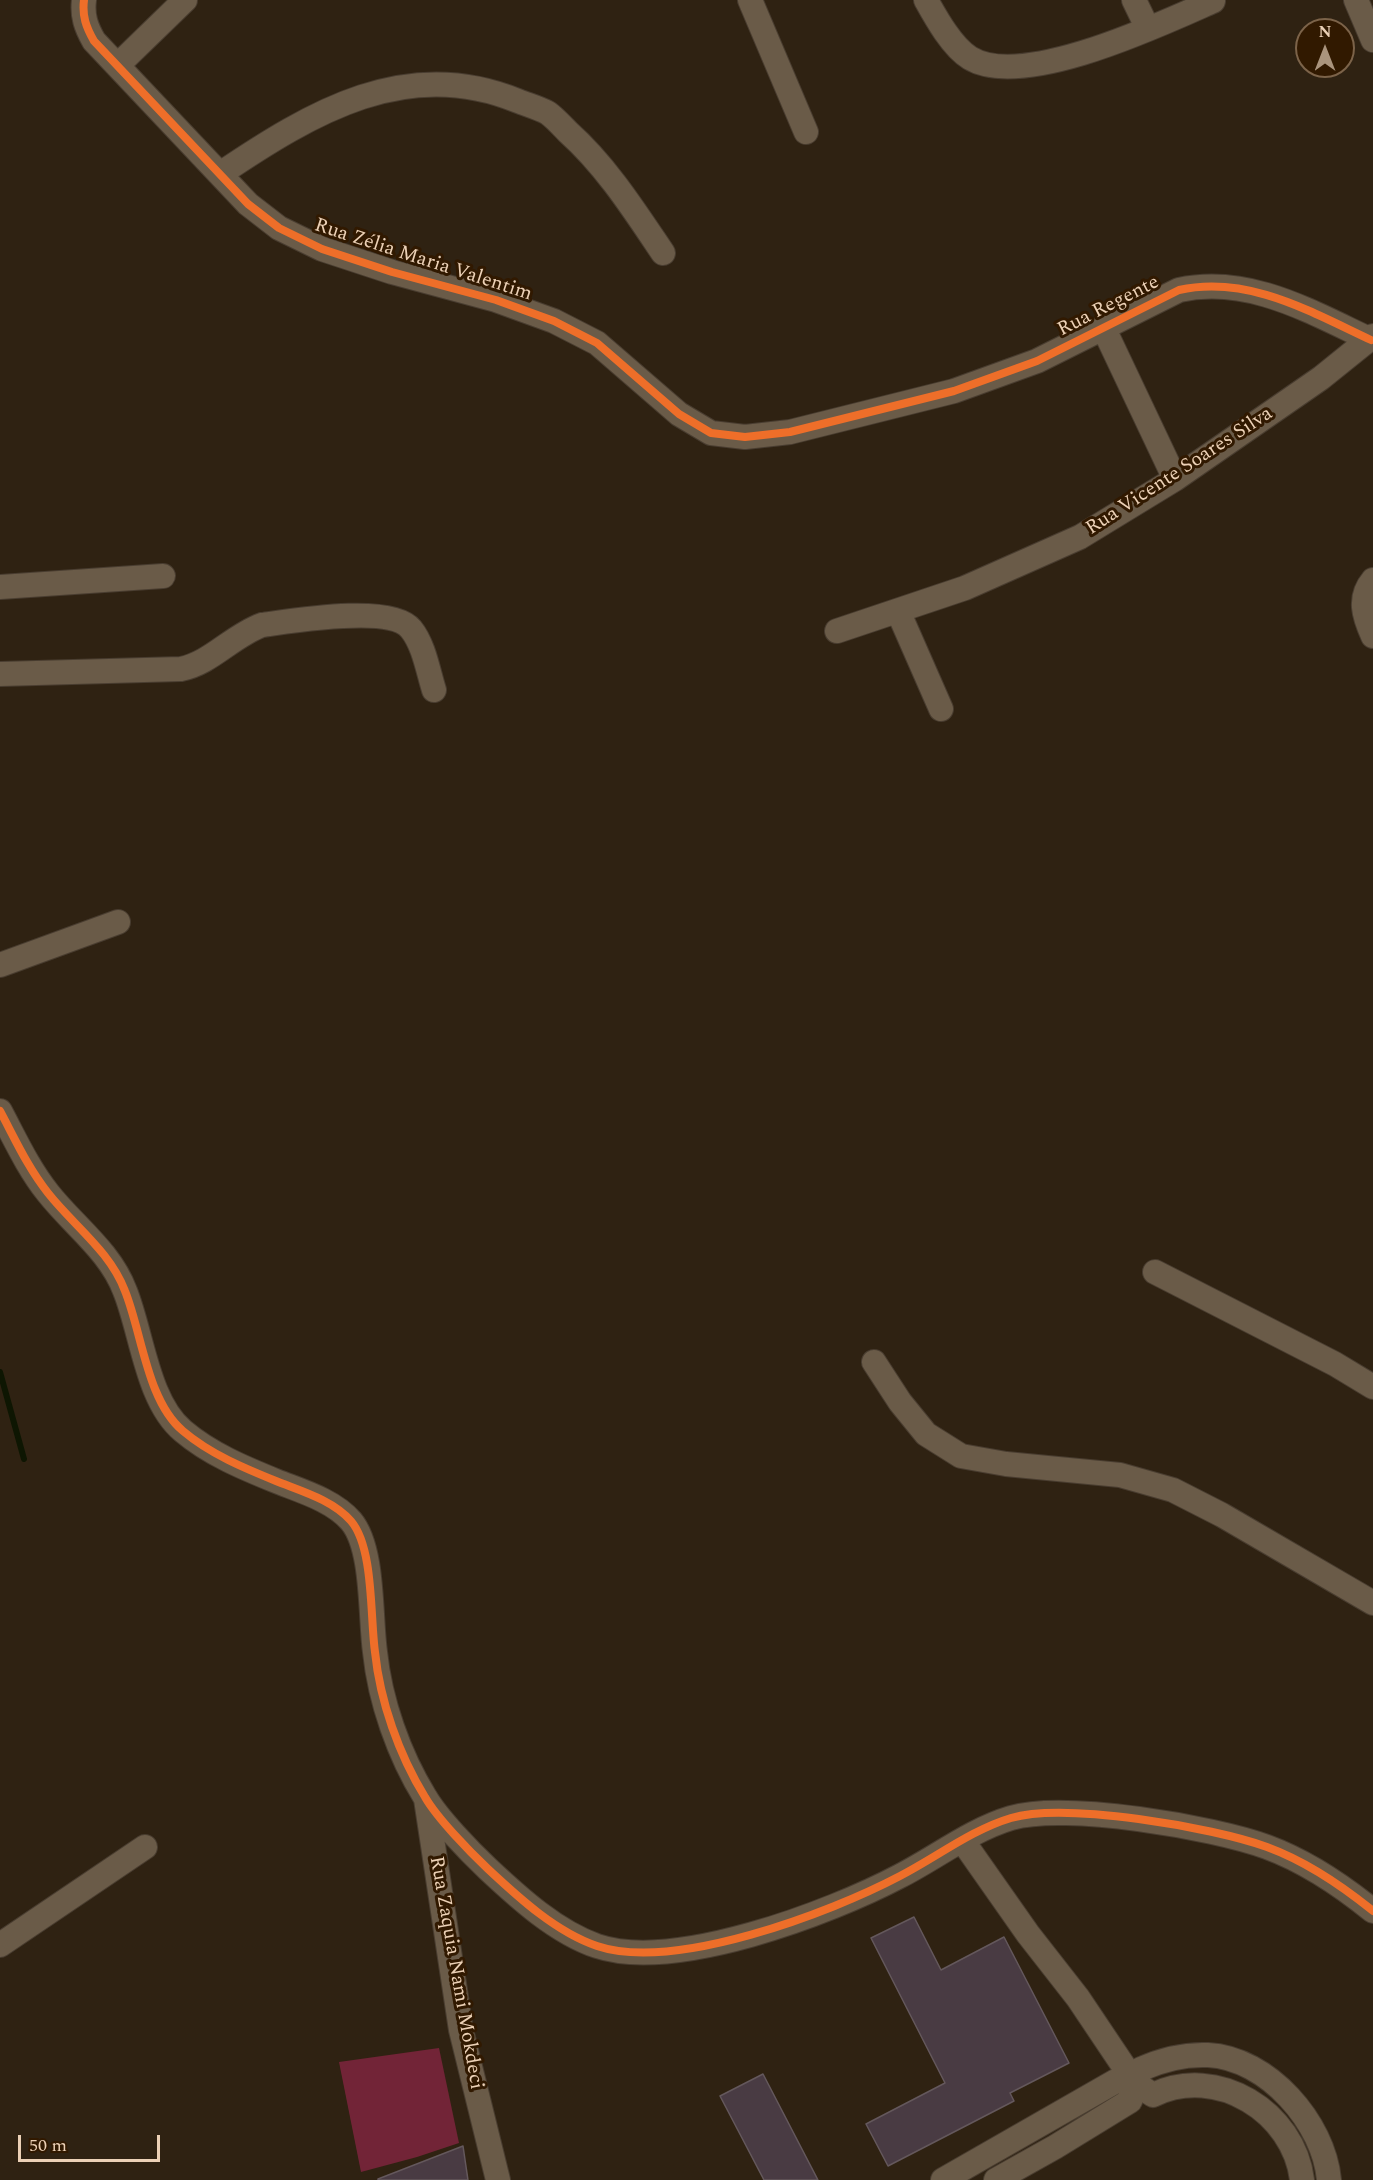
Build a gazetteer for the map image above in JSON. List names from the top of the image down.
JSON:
{
  "streets": {
    "street": [
      "Rua Zélia Maria Valentim",
      "Rua Regente",
      "Rua Vicente Soares Silva",
      "Rua Zaquia Nami Mokdeci"
    ]
  },
  "crossings": [
    ["Rua Zélia Maria Valentim", "Rua Regente"],
    ["Rua Regente", "Rua Vicente Soares Silva"]
  ],
  "scale_bar": "50 m",
  "north": "top"
}
